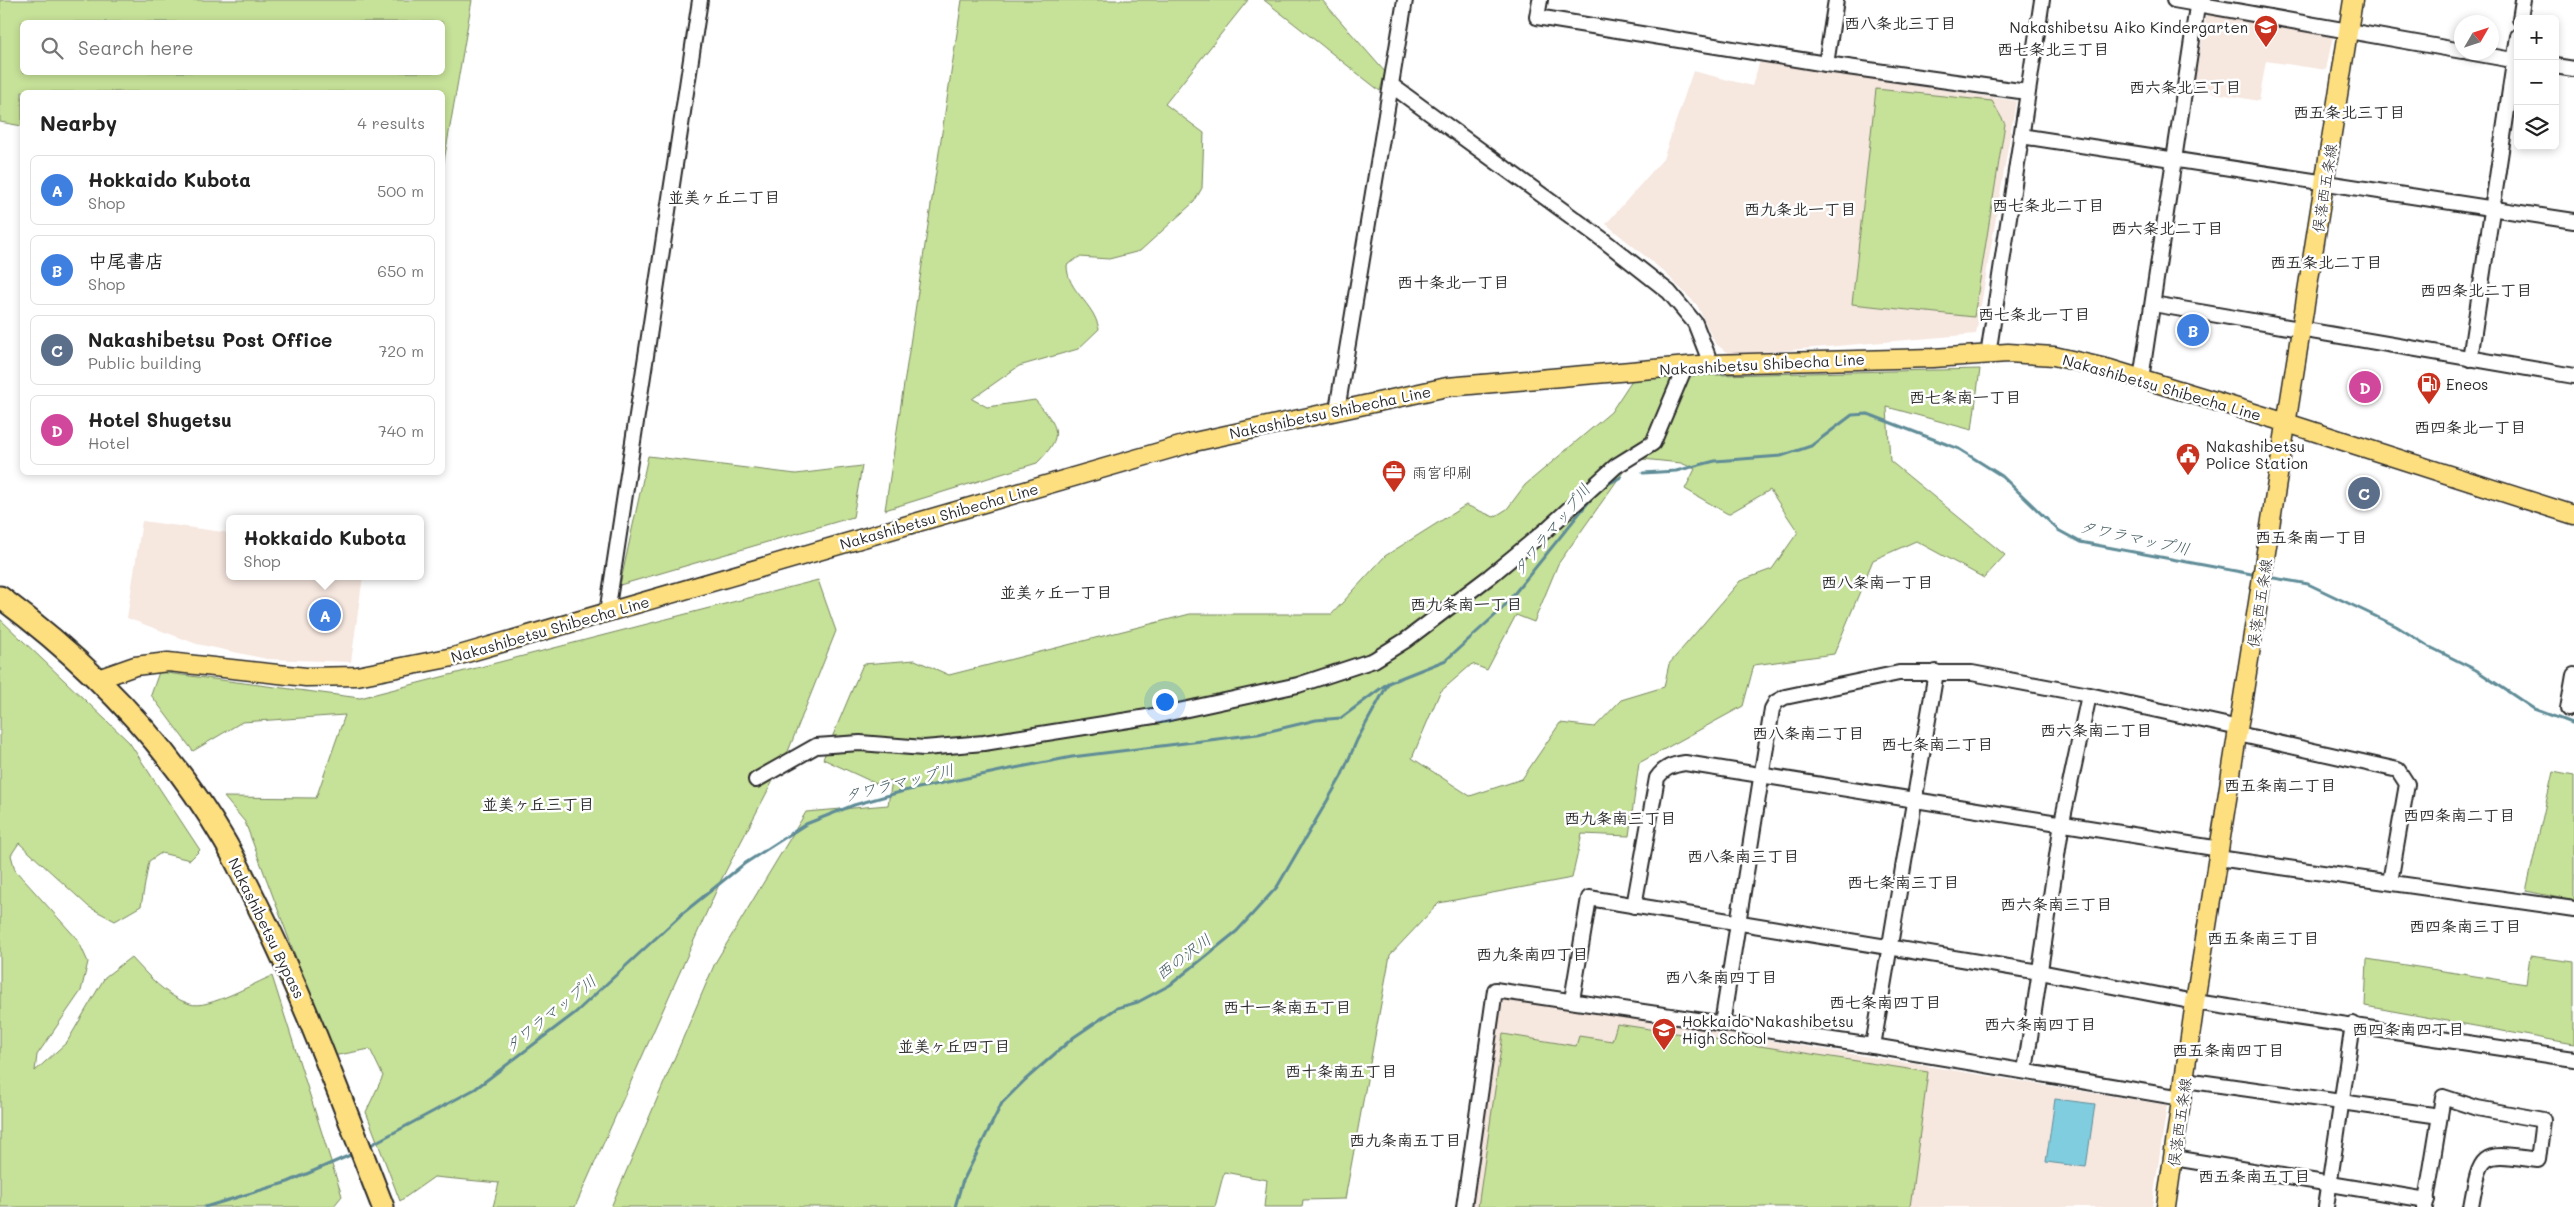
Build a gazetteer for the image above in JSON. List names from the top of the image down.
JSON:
{
  "streets": {
    "highway": ["Nakashibetsu Bypass"],
    "main road": ["俣落西五条線", "Nakashibetsu Shibecha Line"]
  },
  "crossings": [
    ["俣落西五条線", "Nakashibetsu Shibecha Line"],
    ["Nakashibetsu Shibecha Line", "Nakashibetsu Bypass"]
  ],
  "districts": [
    "西八条北三丁目",
    "西七条北三丁目",
    "西六条北三丁目",
    "西五条北三丁目",
    "並美ヶ丘二丁目",
    "西七条北二丁目",
    "西九条北一丁目",
    "西六条北二丁目",
    "西五条北二丁目",
    "西十条北一丁目",
    "西四条北二丁目",
    "西七条北一丁目",
    "西七条南一丁目",
    "西四条北一丁目",
    "西五条南一丁目",
    "西八条南一丁目",
    "並美ヶ丘一丁目",
    "西九条南一丁目",
    "西六条南二丁目",
    "西八条南二丁目",
    "西七条南二丁目",
    "西五条南二丁目",
    "並美ヶ丘三丁目",
    "西四条南二丁目",
    "西九条南三丁目",
    "西八条南三丁目",
    "西七条南三丁目",
    "西六条南三丁目",
    "西四条南三丁目",
    "西五条南三丁目",
    "西九条南四丁目",
    "西八条南四丁目",
    "西七条南四丁目",
    "西十一条南五丁目",
    "西六条南四丁目",
    "西四条南四丁目",
    "並美ヶ丘四丁目",
    "西五条南四丁目",
    "西十条南五丁目",
    "西九条南五丁目",
    "西五条南五丁目"
  ],
  "water": ["タワラマップ川", "西の沢川"],
  "places": {
    "school or university": ["Nakashibetsu Aiko Kindergarten", "Hokkaido Nakashibetsu High School"],
    "fuel station": ["Eneos"],
    "public building": ["Nakashibetsu Police Station"],
    "office": ["雨宮印刷"]
  },
  "north": "top right",
  "page": {
    "map_buttons": ["+", "−"],
    "search": "Search here",
    "heading": ["Nearby", "4 results"],
    "list": [
      {
        "mark": "A",
        "name": "Hokkaido Kubota",
        "note": "Shop",
        "value": "500 m"
      },
      {
        "mark": "B",
        "name": "中尾書店",
        "note": "Shop",
        "value": "650 m"
      },
      {
        "mark": "C",
        "name": "Nakashibetsu Post Office",
        "note": "Public building",
        "value": "720 m"
      },
      {
        "mark": "D",
        "name": "Hotel Shugetsu",
        "note": "Hotel",
        "value": "740 m"
      }
    ],
    "pins": [
      "B",
      "D",
      "C",
      "A"
    ],
    "popup": ["Hokkaido Kubota", "Shop"]
  }
}
